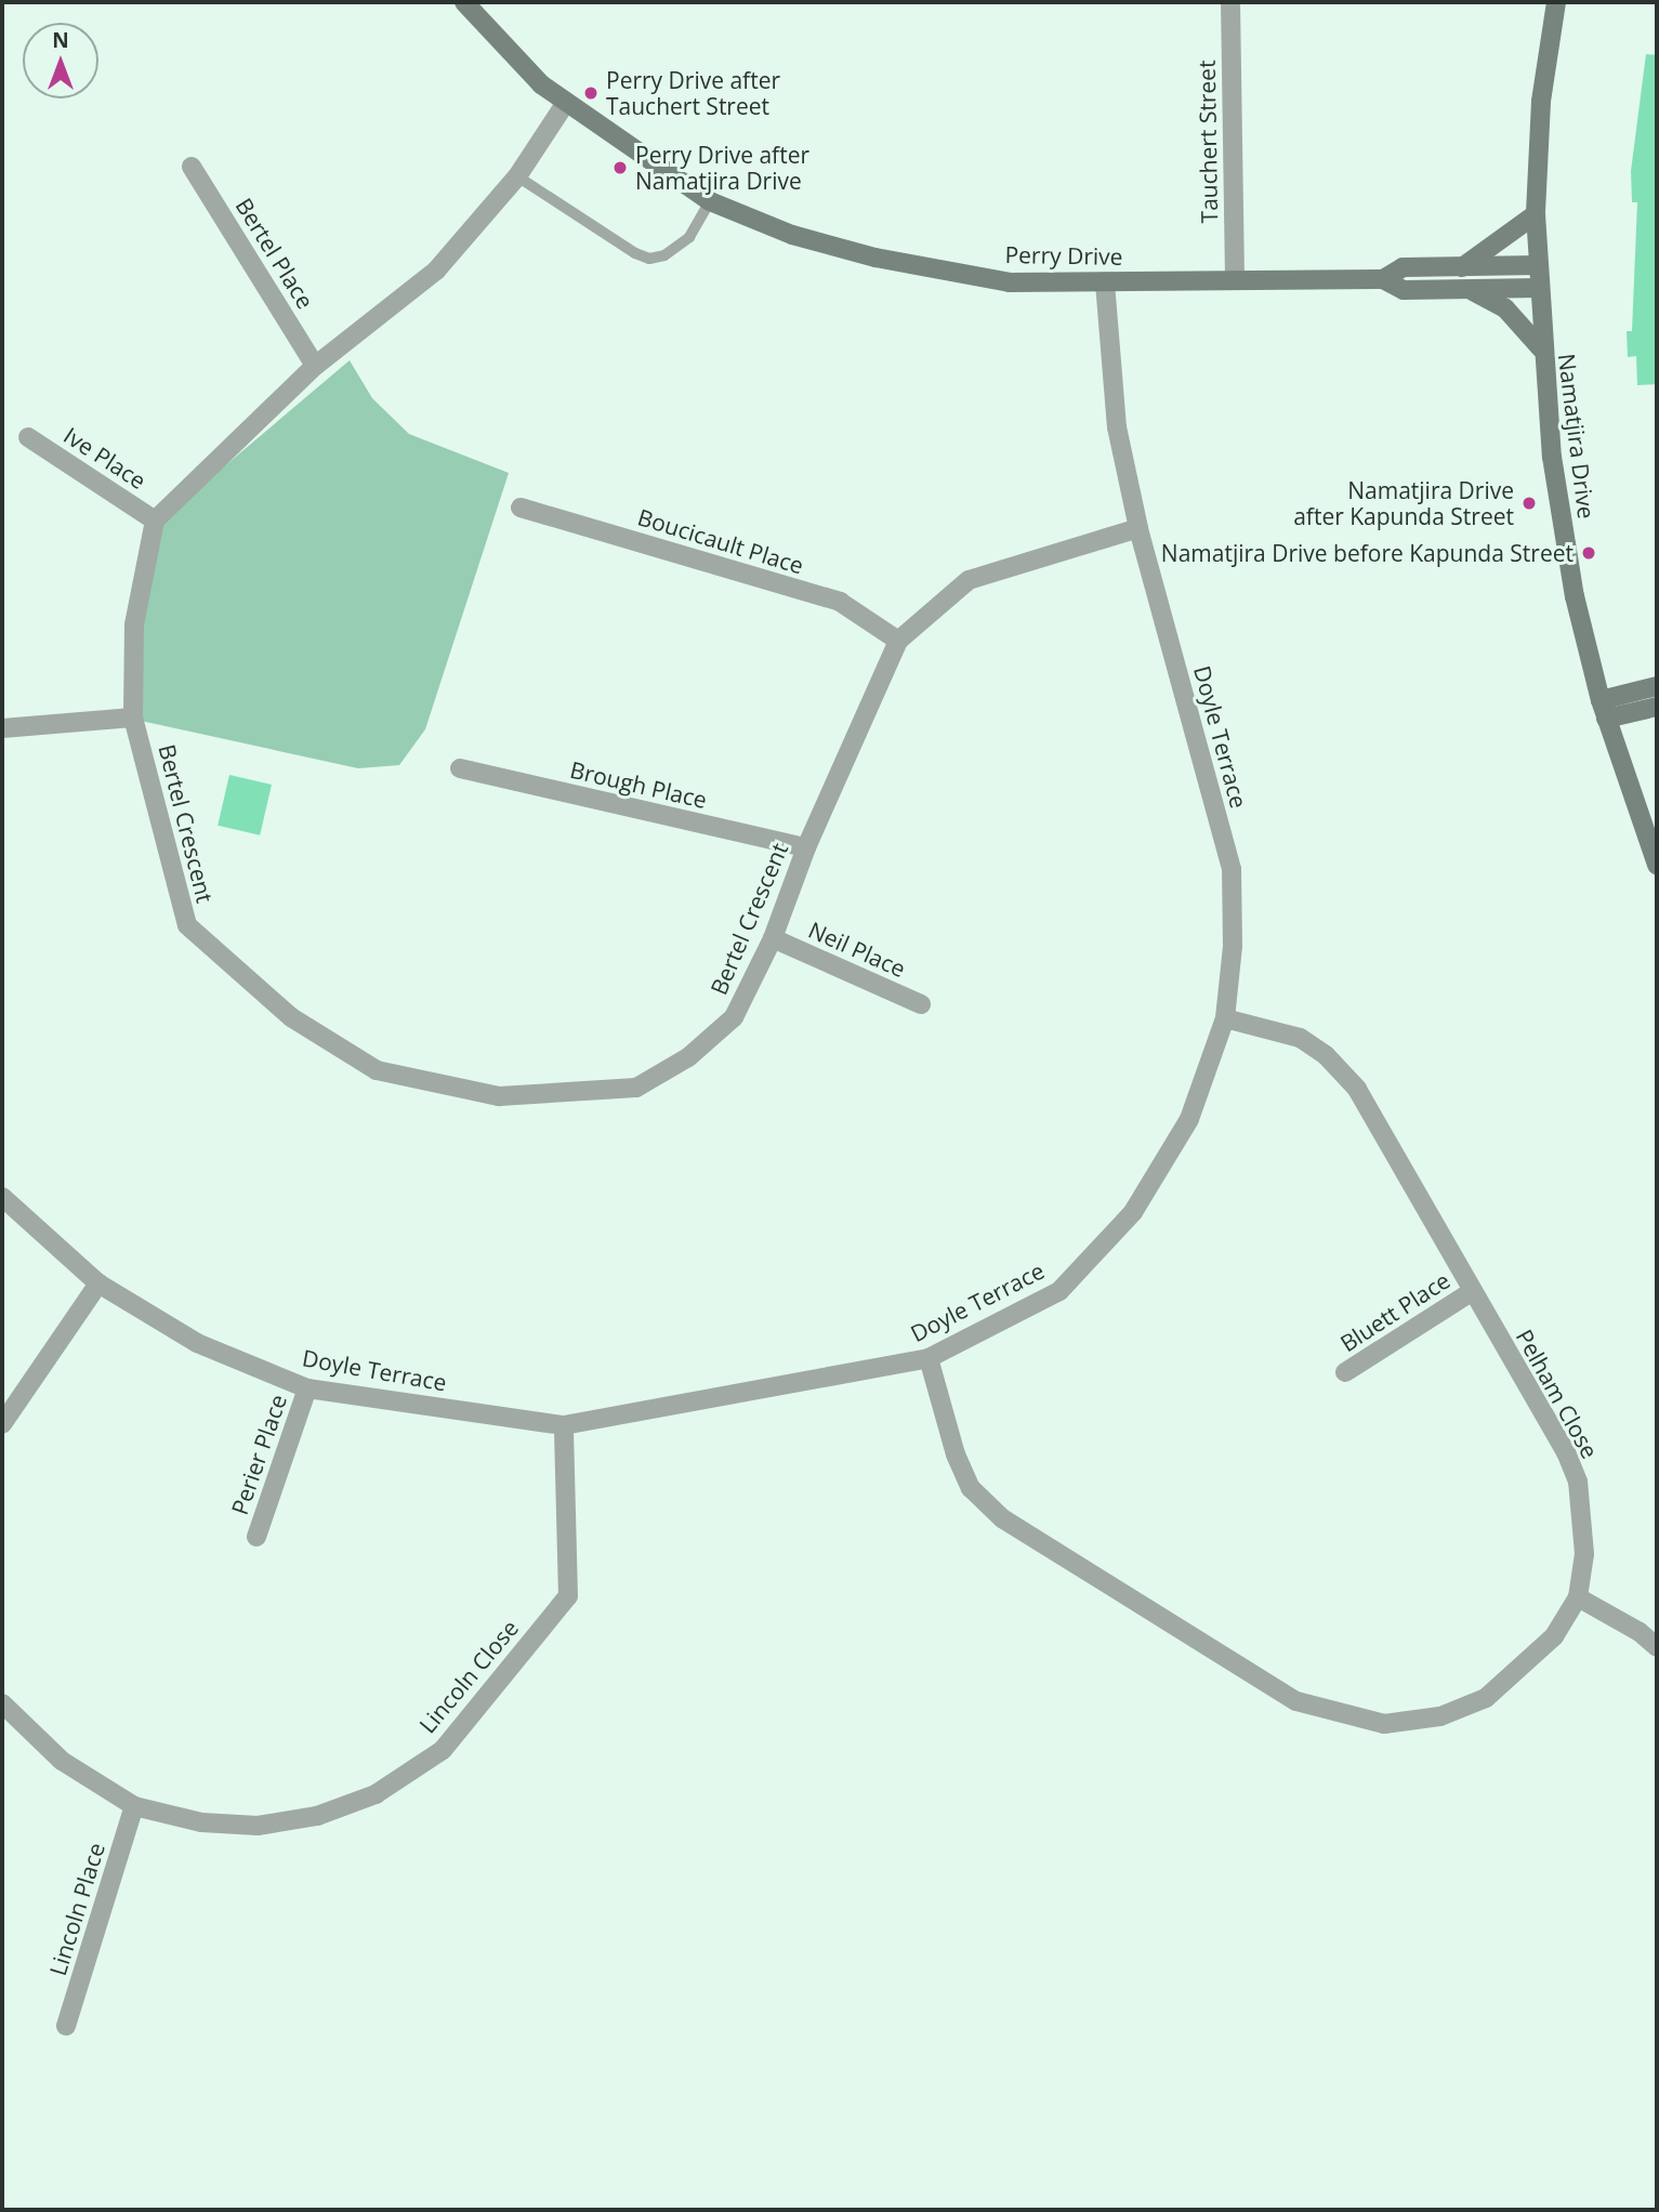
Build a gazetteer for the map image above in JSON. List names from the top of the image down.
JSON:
{
  "streets": {
    "street": [
      "Tauchert Street",
      "Bertel Place",
      "Perry Drive",
      "Namatjira Drive",
      "Ive Place",
      "Boucicault Place",
      "Doyle Terrace",
      "Brough Place",
      "Bertel Crescent",
      "Neil Place",
      "Bluett Place",
      "Pelham Close",
      "Perier Place",
      "Lincoln Close",
      "Lincoln Place"
    ]
  },
  "crossings": [
    ["Tauchert Street", "Perry Drive"],
    ["Perry Drive", "Namatjira Drive"],
    ["Perry Drive", "Doyle Terrace"],
    ["Ive Place", "Bertel Crescent"],
    ["Boucicault Place", "Bertel Crescent"],
    ["Doyle Terrace", "Bertel Crescent"],
    ["Doyle Terrace", "Pelham Close"],
    ["Doyle Terrace", "Perier Place"],
    ["Doyle Terrace", "Lincoln Close"],
    ["Brough Place", "Bertel Crescent"],
    ["Bertel Crescent", "Neil Place"],
    ["Bluett Place", "Pelham Close"],
    ["Lincoln Close", "Lincoln Place"]
  ],
  "places": [
    "Perry Drive after Tauchert Street",
    "Perry Drive after Namatjira Drive",
    "Namatjira Drive after Kapunda Street",
    "Namatjira Drive before Kapunda Street"
  ],
  "north": "top"
}
